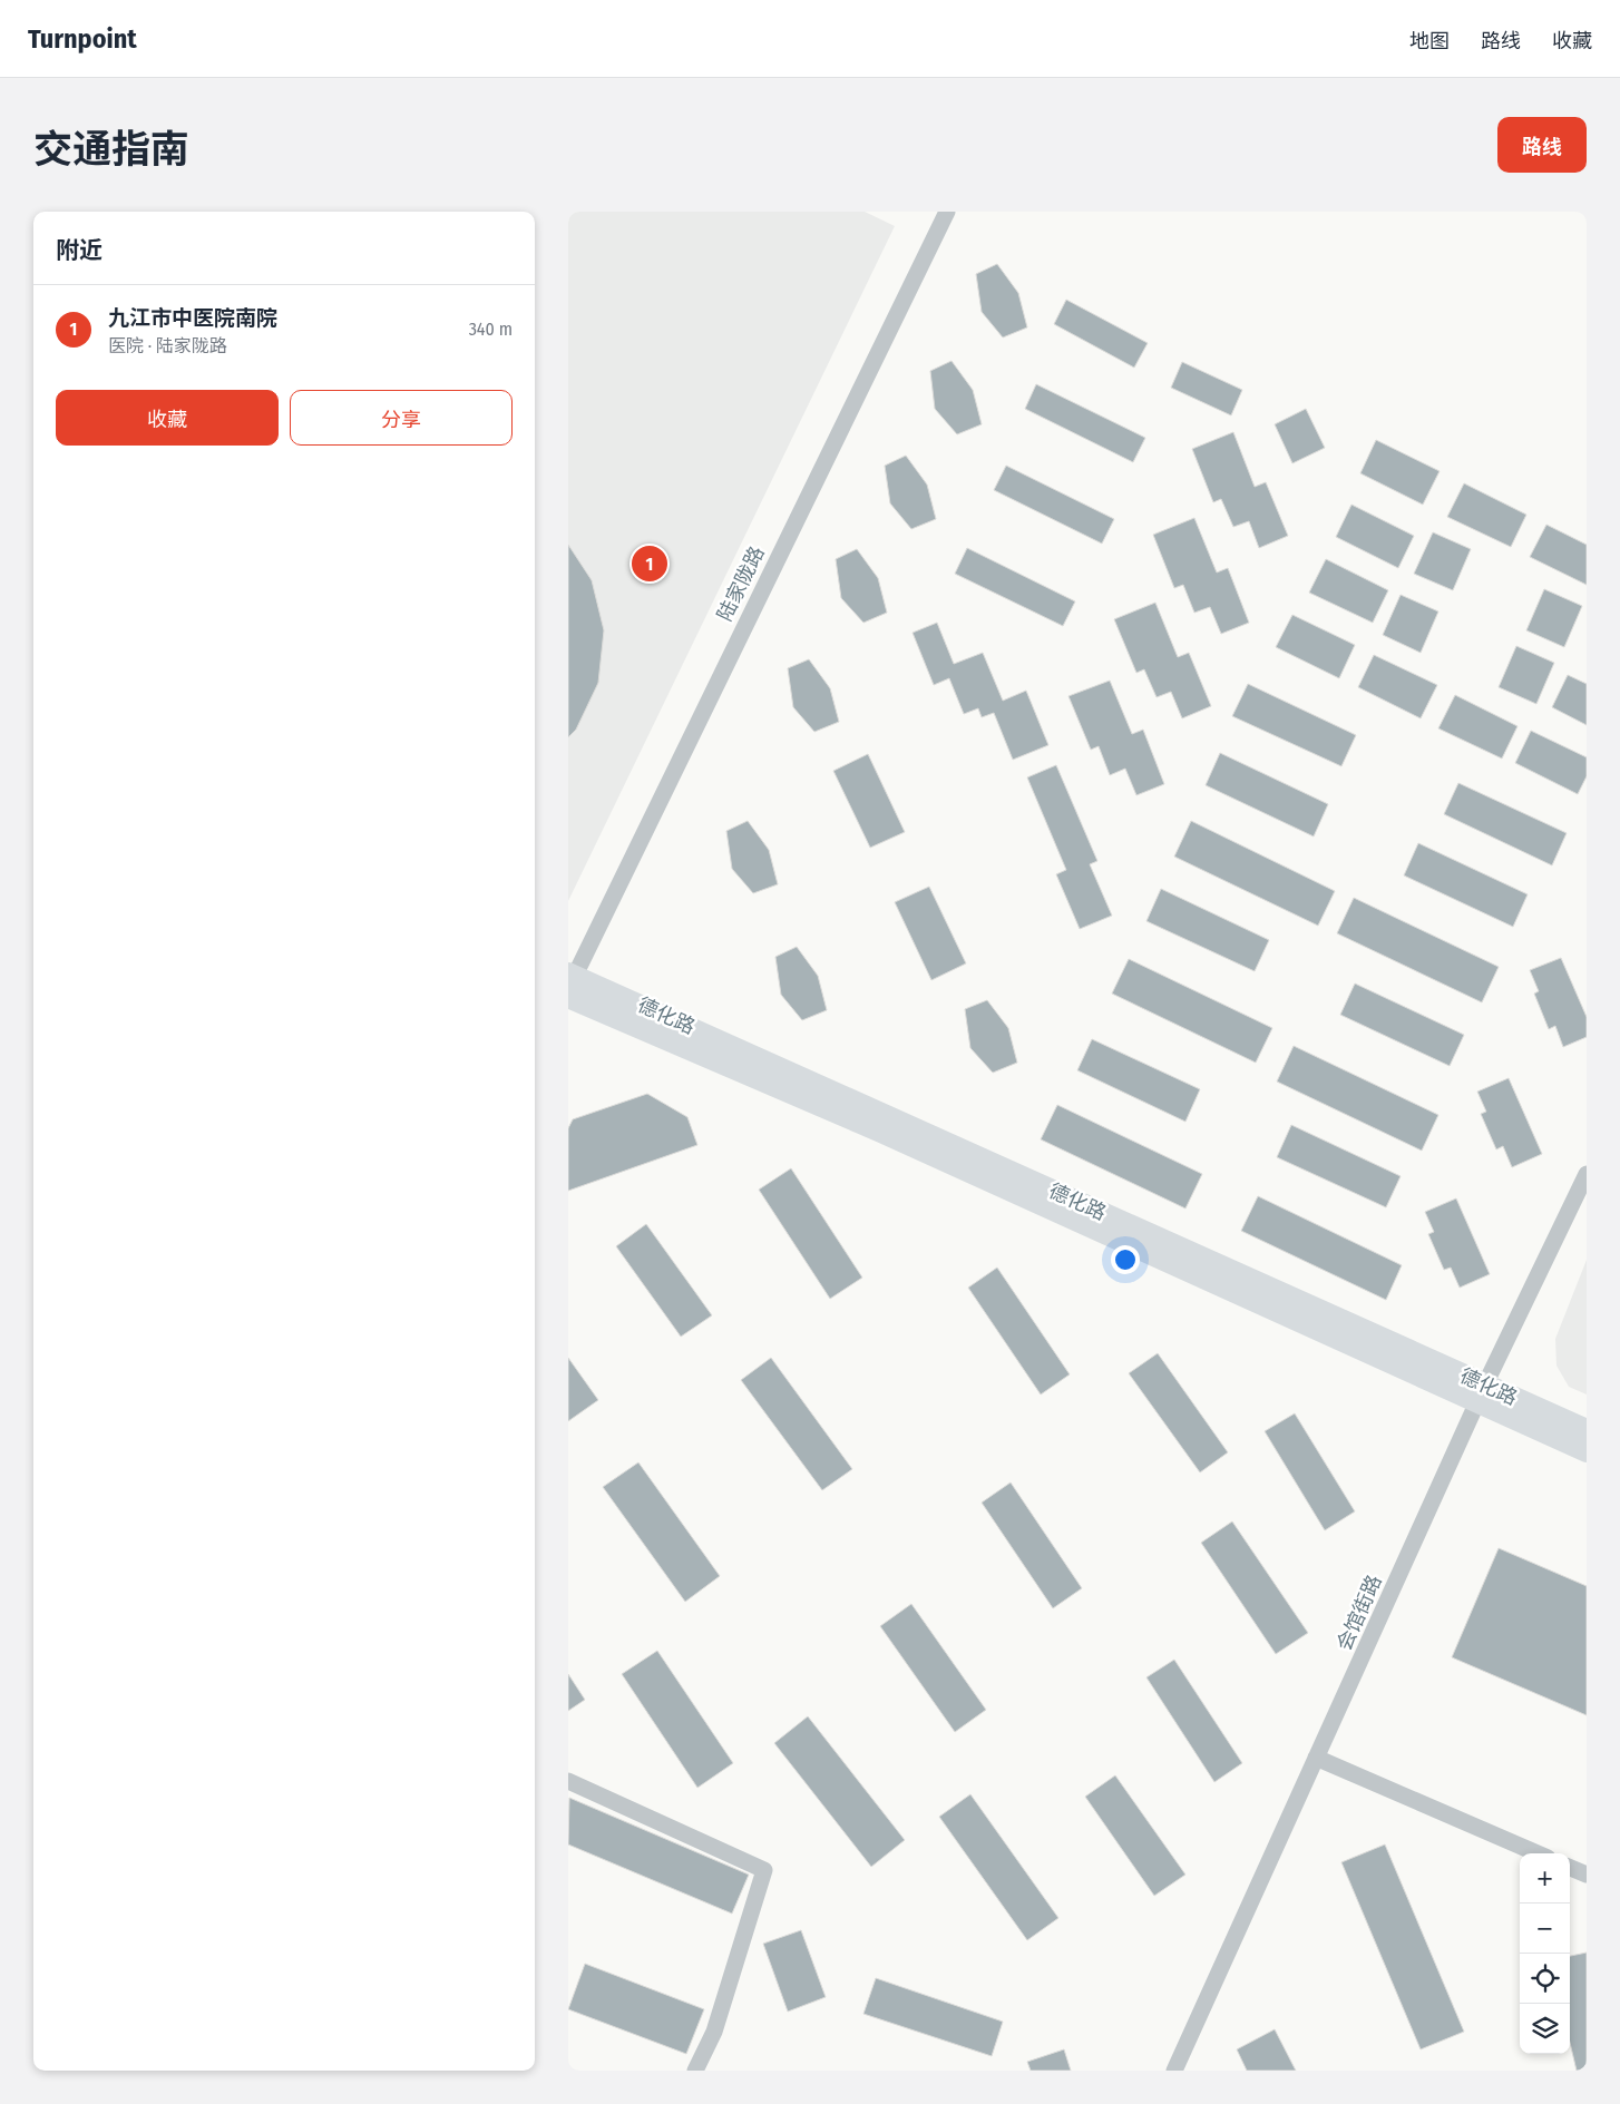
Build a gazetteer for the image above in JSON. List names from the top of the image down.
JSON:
{
  "streets": {
    "main road": ["德化路"],
    "street": ["陆家陇路", "会馆街路"]
  },
  "crossings": [
    ["陆家陇路", "德化路"],
    ["德化路", "会馆街路"]
  ],
  "page": {
    "header": "Turnpoint",
    "nav": ["地图", "路线", "收藏"],
    "title": "交通指南",
    "buttons": [
      "路线",
      ["收藏", "分享"]
    ],
    "heading": "附近",
    "list": [
      {
        "mark": "1",
        "name": "九江市中医院南院",
        "note": "医院 · 陆家陇路",
        "value": "340 m"
      }
    ],
    "pins": "1",
    "map_buttons": ["+", "−"]
  }
}
